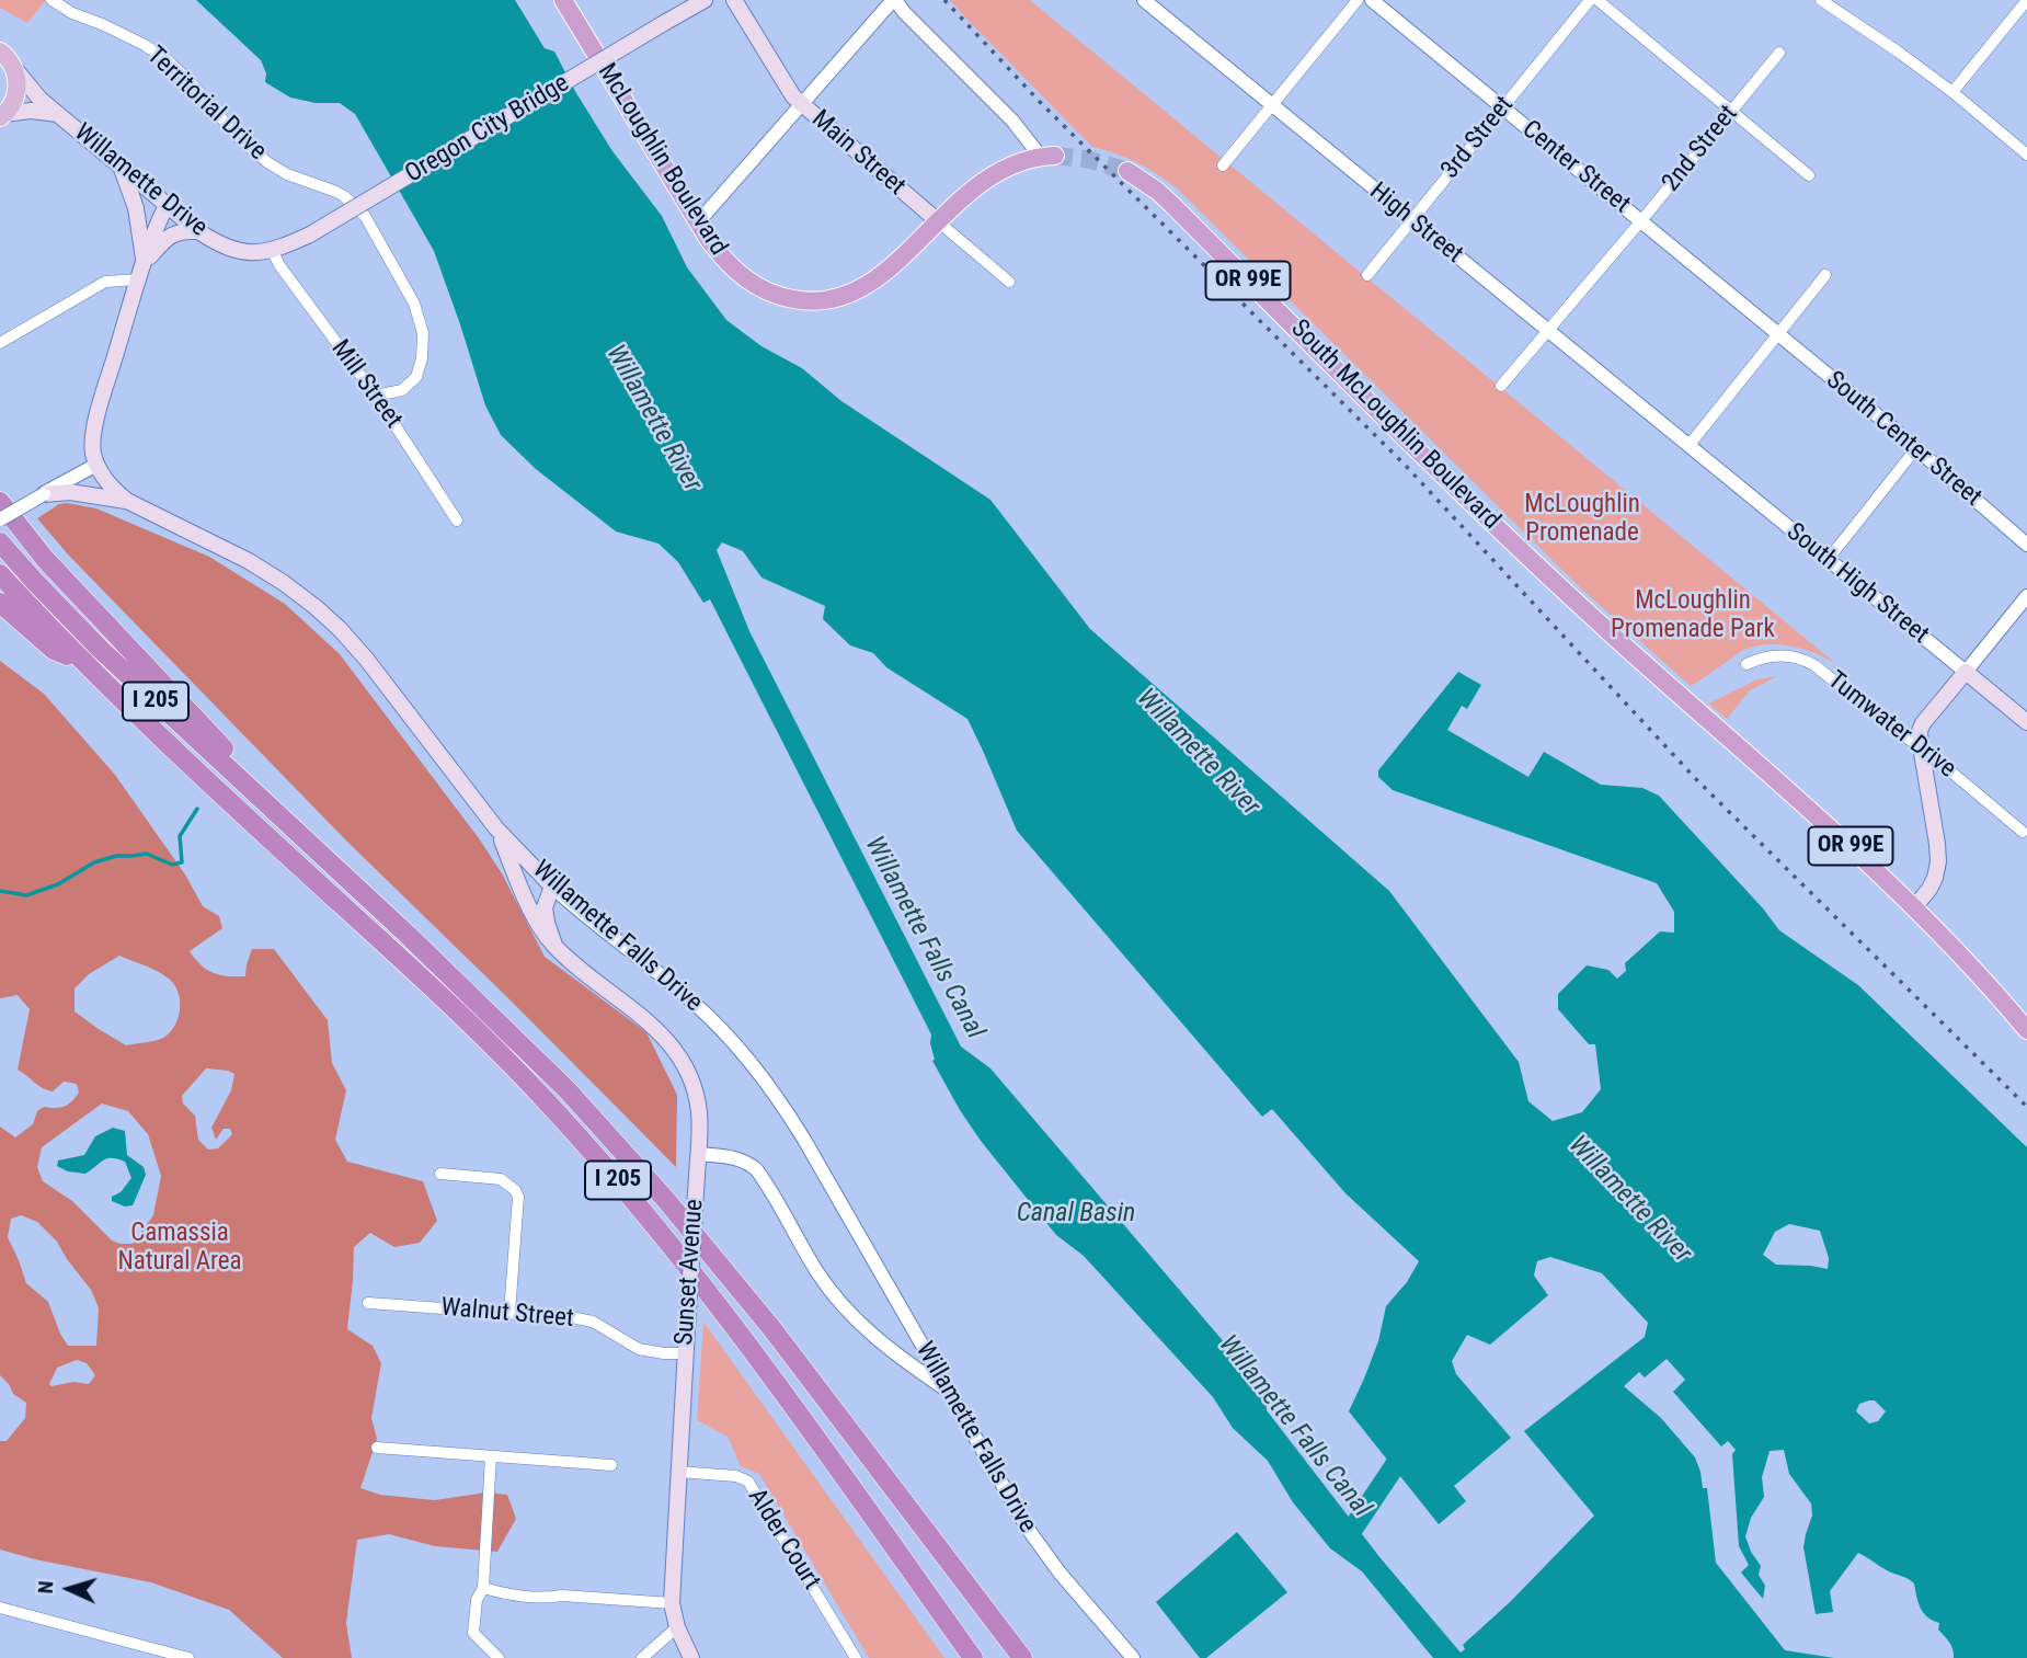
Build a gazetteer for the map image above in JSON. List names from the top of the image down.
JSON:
{
  "streets": {
    "highway": [
      "McLoughlin Boulevard",
      "OR 99E",
      "South McLoughlin Boulevard",
      "I 205"
    ],
    "main road": [
      "Oregon City Bridge",
      "Main Street",
      "Willamette Drive",
      "South High Street",
      "Willamette Falls Drive",
      "Sunset Avenue"
    ],
    "street": [
      "Territorial Drive",
      "3rd Street",
      "2nd Street",
      "Center Street",
      "High Street",
      "Mill Street",
      "South Center Street",
      "Tumwater Drive",
      "Walnut Street",
      "Alder Court"
    ]
  },
  "crossings": [
    ["Territorial Drive", "Mill Street"],
    ["Oregon City Bridge", "Willamette Drive"],
    ["3rd Street", "Center Street"],
    ["3rd Street", "High Street"],
    ["2nd Street", "Center Street"],
    ["2nd Street", "High Street"],
    ["Main Street", "McLoughlin Boulevard"],
    ["Center Street", "South Center Street"],
    ["Willamette Drive", "Mill Street"],
    ["High Street", "South High Street"],
    ["Willamette Falls Drive", "Sunset Avenue"],
    ["Sunset Avenue", "Walnut Street"],
    ["Sunset Avenue", "Alder Court"]
  ],
  "water": ["Willamette River", "Willamette Falls Canal", "Canal Basin"],
  "parks": ["McLoughlin Promenade", "McLoughlin Promenade Park", "Camassia Natural Area"],
  "north": "left"
}
